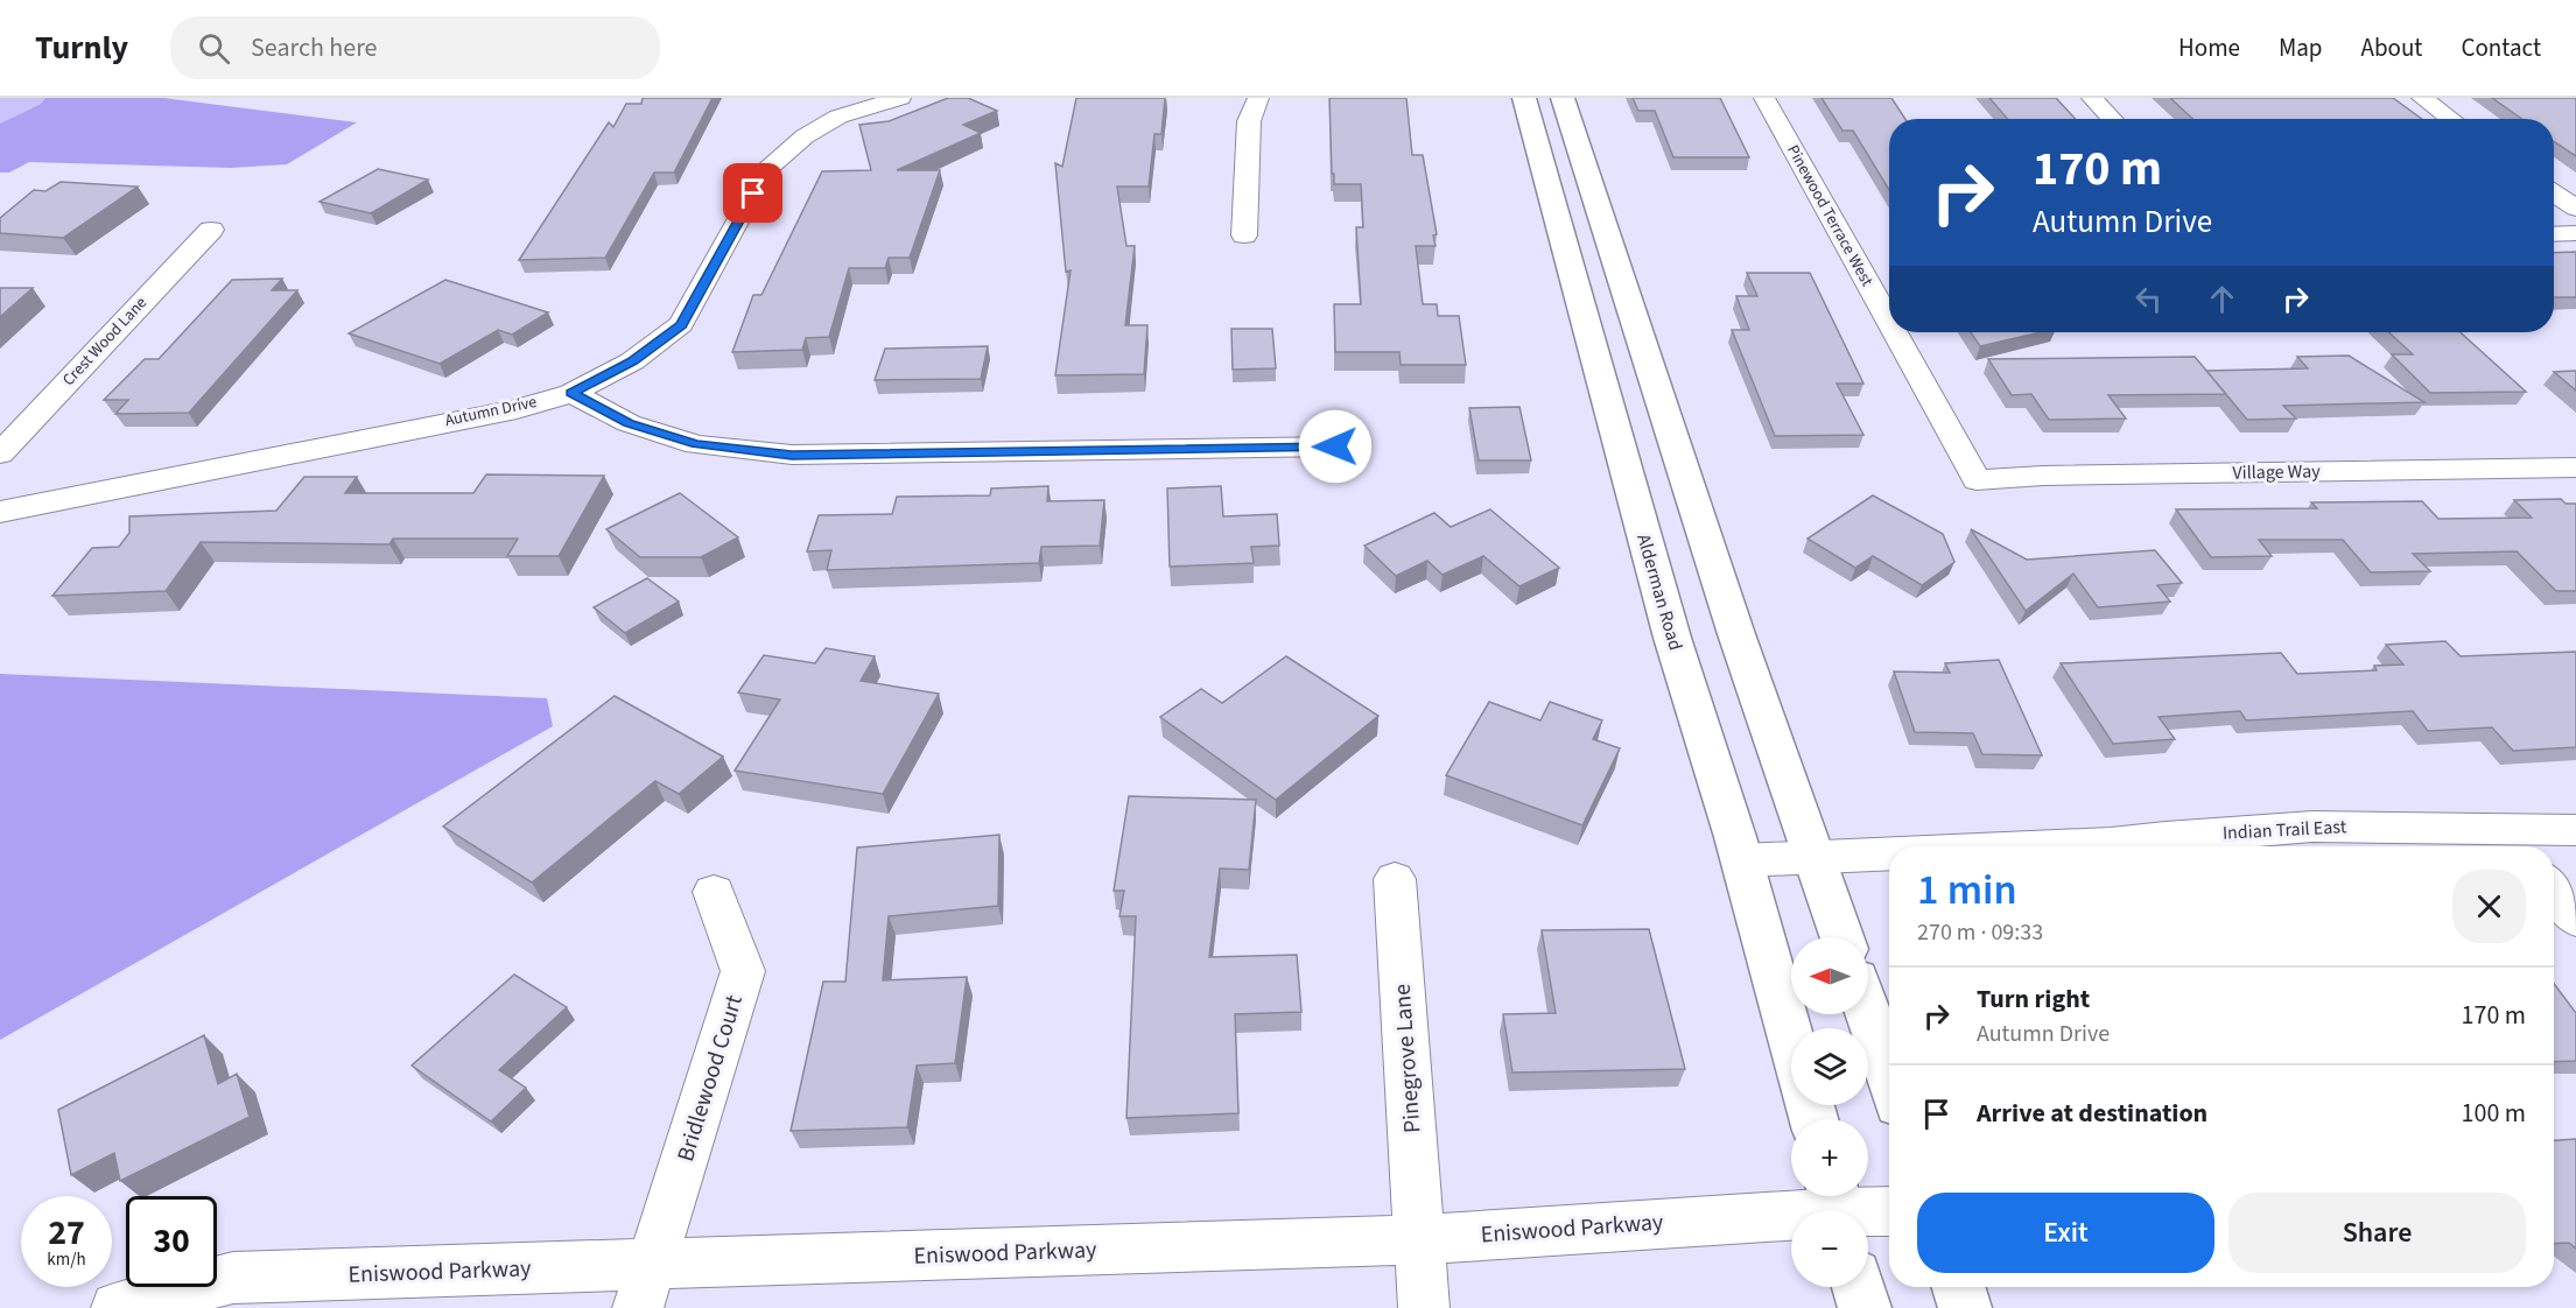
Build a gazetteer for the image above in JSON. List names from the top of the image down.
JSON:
{
  "streets": {
    "main road": ["Alderman Road"],
    "street": [
      "Pinewood Terrace West",
      "Crest Wood Lane",
      "Autumn Drive",
      "Village Way",
      "Indian Trail East",
      "Pinegrove Lane",
      "Bridlewood Court",
      "Eniswood Parkway"
    ]
  },
  "crossings": [
    ["Pinewood Terrace West", "Village Way"],
    ["Alderman Road", "Indian Trail East"],
    ["Pinegrove Lane", "Eniswood Parkway"],
    ["Bridlewood Court", "Eniswood Parkway"]
  ],
  "north": "left",
  "page": {
    "header": "Turnly",
    "search": "Search here",
    "nav": [
      "Home",
      "Map",
      "About",
      "Contact"
    ],
    "turn": ["170 m", "Autumn Drive"],
    "heading": ["1 min", "270 m · 09:33"],
    "map_buttons": ["+", "−"],
    "list": [
      {
        "name": "Turn right",
        "note": "Autumn Drive",
        "value": "170 m"
      },
      {
        "name": "Arrive at destination",
        "value": "100 m"
      }
    ],
    "buttons": ["Exit", "Share"],
    "speed": "27 km/h",
    "limit": "30"
  }
}
